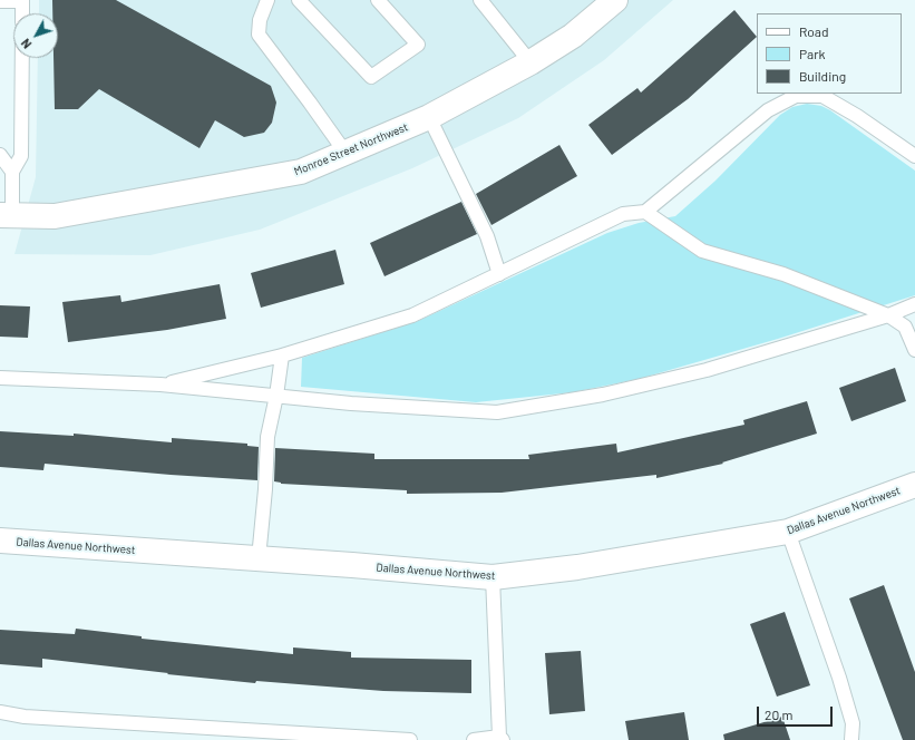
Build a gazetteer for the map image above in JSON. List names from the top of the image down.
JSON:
{
  "streets": {
    "street": ["Monroe Street Northwest", "Dallas Avenue Northwest"]
  },
  "legend": ["Road", "Park", "Building"],
  "scale_bar": "20 m",
  "north": "bottom left"
}
